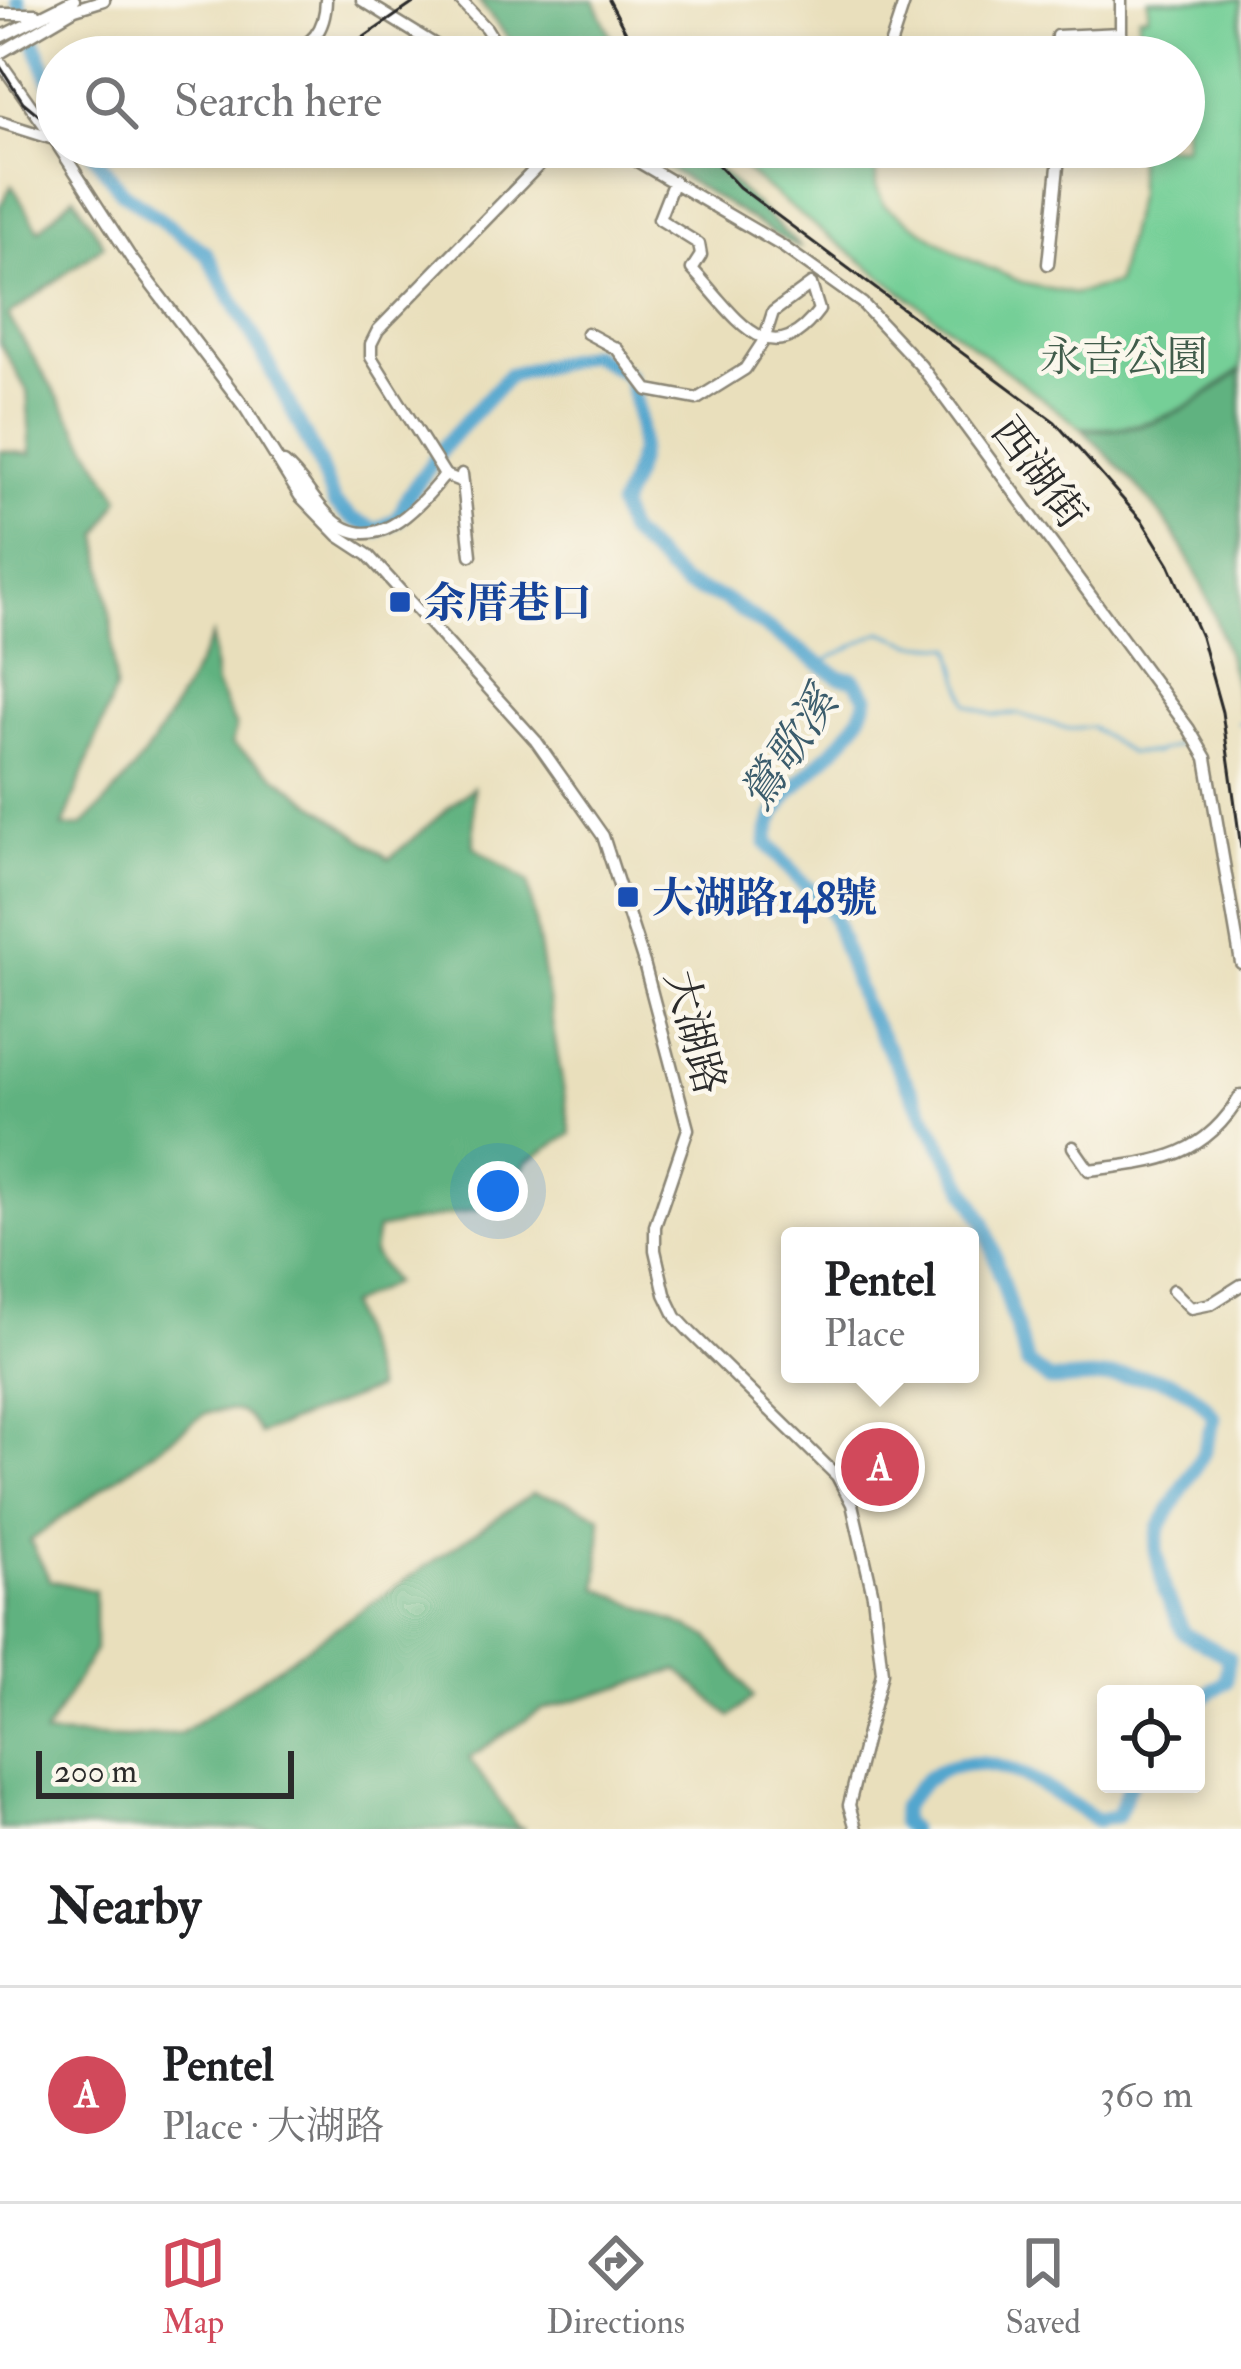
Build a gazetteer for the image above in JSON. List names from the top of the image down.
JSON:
{
  "streets": {
    "street": ["西湖街", "大湖路"]
  },
  "water": ["鶯歌溪"],
  "parks": ["永吉公園"],
  "places": {
    "transit": ["余厝巷口", "大湖路148號"]
  },
  "scale_bar": "200 m",
  "page": {
    "search": "Search here",
    "popup": ["Pentel", "Place"],
    "pins": "A",
    "scale": "200 m",
    "heading": "Nearby",
    "list": [
      {
        "mark": "A",
        "name": "Pentel",
        "note": "Place · 大湖路",
        "value": "360 m"
      }
    ],
    "nav": ["Map", "Directions", "Saved"]
  }
}
